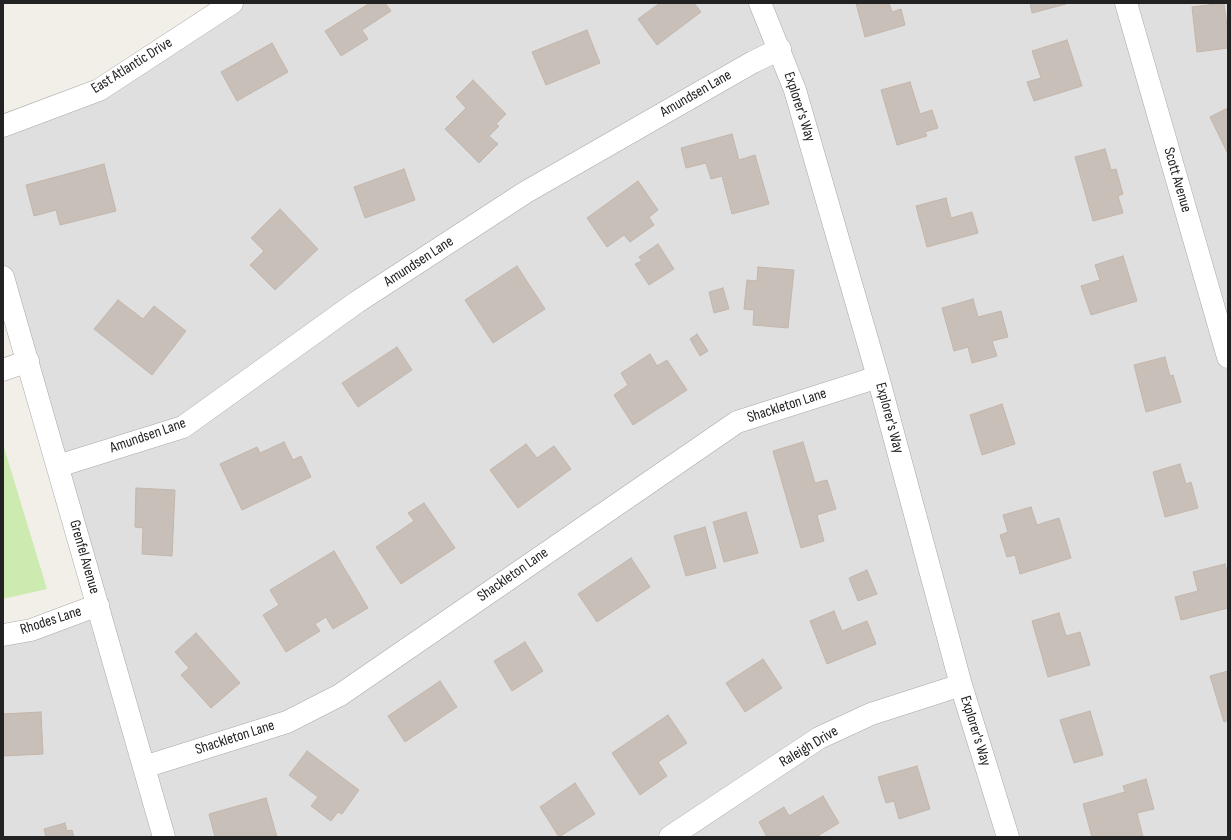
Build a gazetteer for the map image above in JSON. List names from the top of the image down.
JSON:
{
  "streets": {
    "street": [
      "East Atlantic Drive",
      "Amundsen Lane",
      "Explorer's Way",
      "Scott Avenue",
      "Shackleton Lane",
      "Grenfel Avenue",
      "Rhodes Lane",
      "Raleigh Drive"
    ]
  },
  "crossings": [
    ["Amundsen Lane", "Explorer's Way"],
    ["Amundsen Lane", "Grenfel Avenue"],
    ["Explorer's Way", "Shackleton Lane"],
    ["Explorer's Way", "Raleigh Drive"],
    ["Shackleton Lane", "Grenfel Avenue"],
    ["Grenfel Avenue", "Rhodes Lane"]
  ]
}
